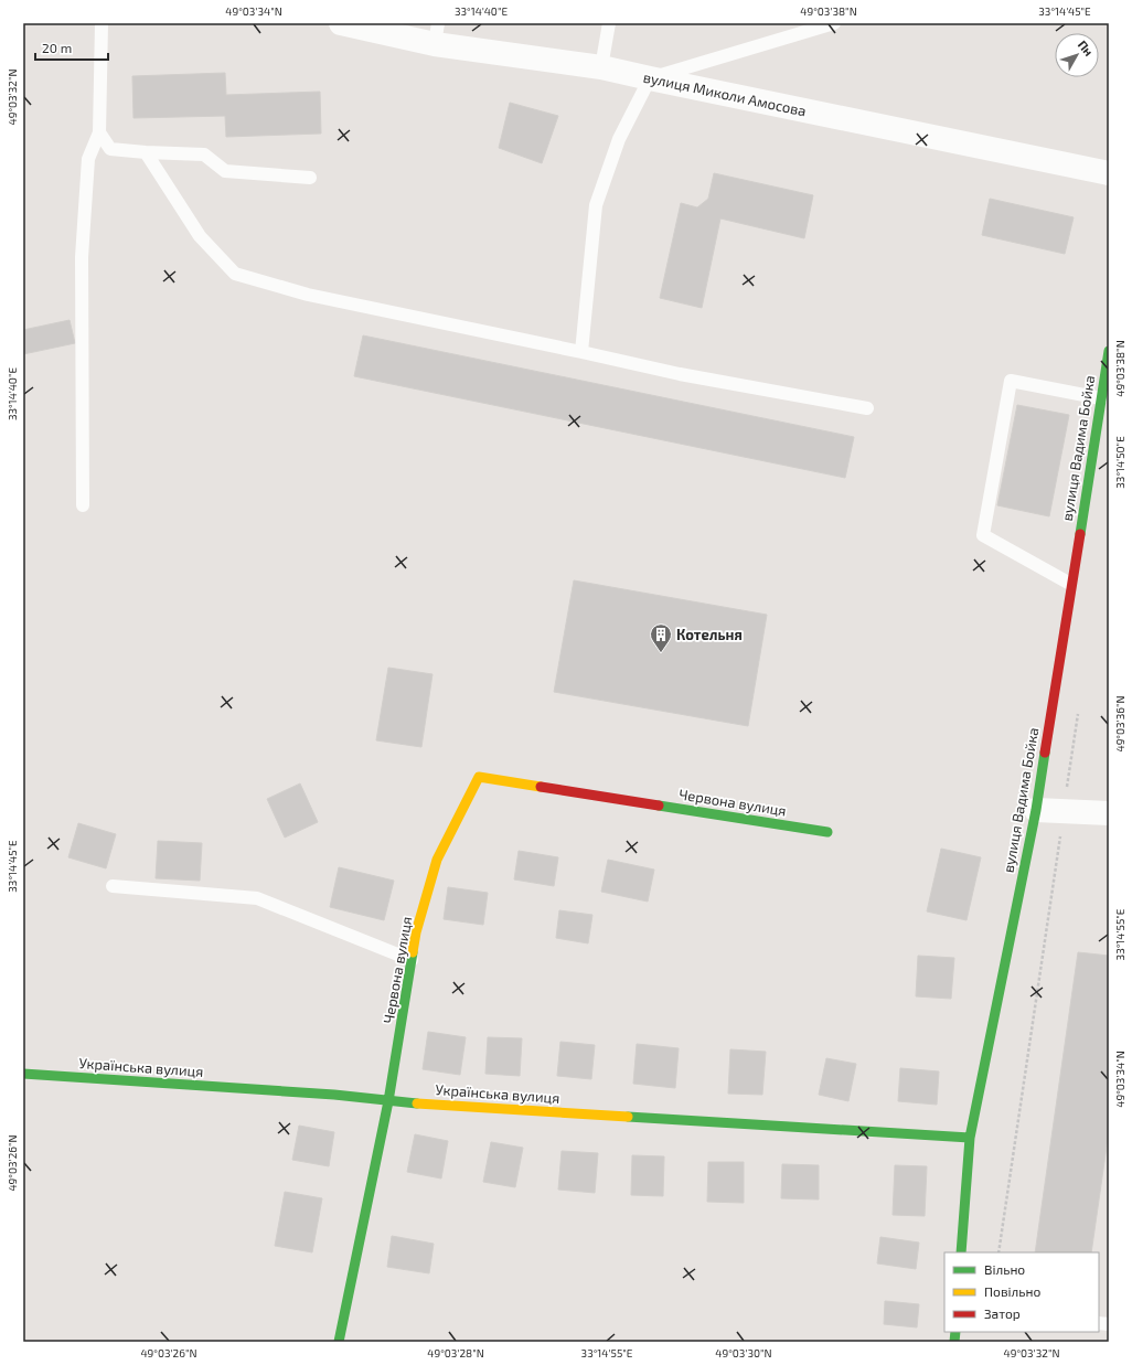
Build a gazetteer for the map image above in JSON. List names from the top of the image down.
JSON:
{
  "streets": {
    "street": [
      "вулиця Миколи Амосова",
      "вулиця Вадима Бойка",
      "Червона вулиця",
      "Українська вулиця"
    ]
  },
  "crossings": [
    ["вулиця Вадима Бойка", "Українська вулиця"],
    ["Червона вулиця", "Українська вулиця"]
  ],
  "places": {
    "building": ["Котельня"]
  },
  "legend": ["Вільно", "Повільно", "Затор"],
  "scale_bar": "20 m",
  "north": "top right",
  "coordinates": [
    "49°03'34\"N",
    "33°14'40\"E",
    "49°03'38\"N",
    "33°14'45\"E",
    "49°03'32\"N",
    "33°14'50\"E",
    "49°03'36\"N",
    "33°14'55\"E",
    "49°03'26\"N",
    "49°03'28\"N",
    "49°03'30\"N"
  ]
}
